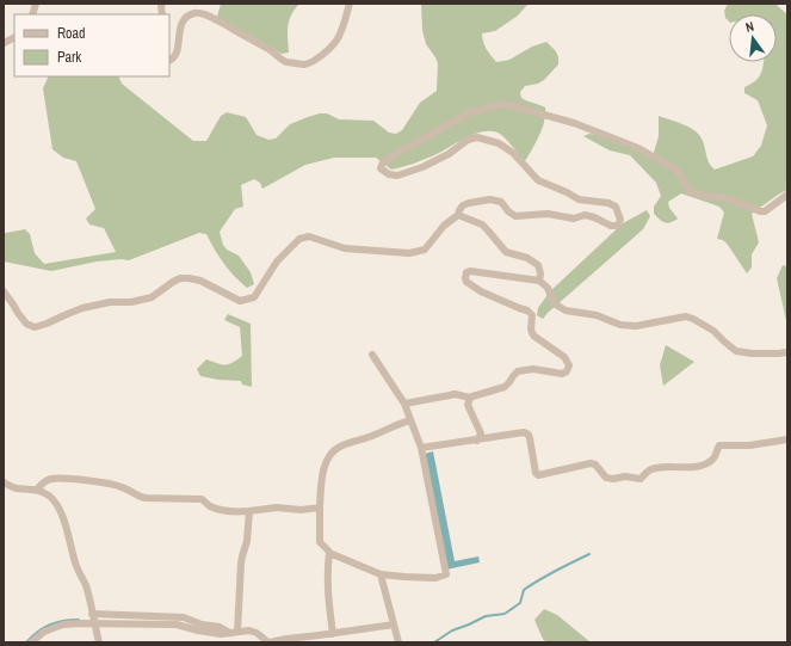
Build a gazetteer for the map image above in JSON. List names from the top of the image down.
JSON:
{
  "legend": ["Road", "Park"],
  "north": "top"
}
